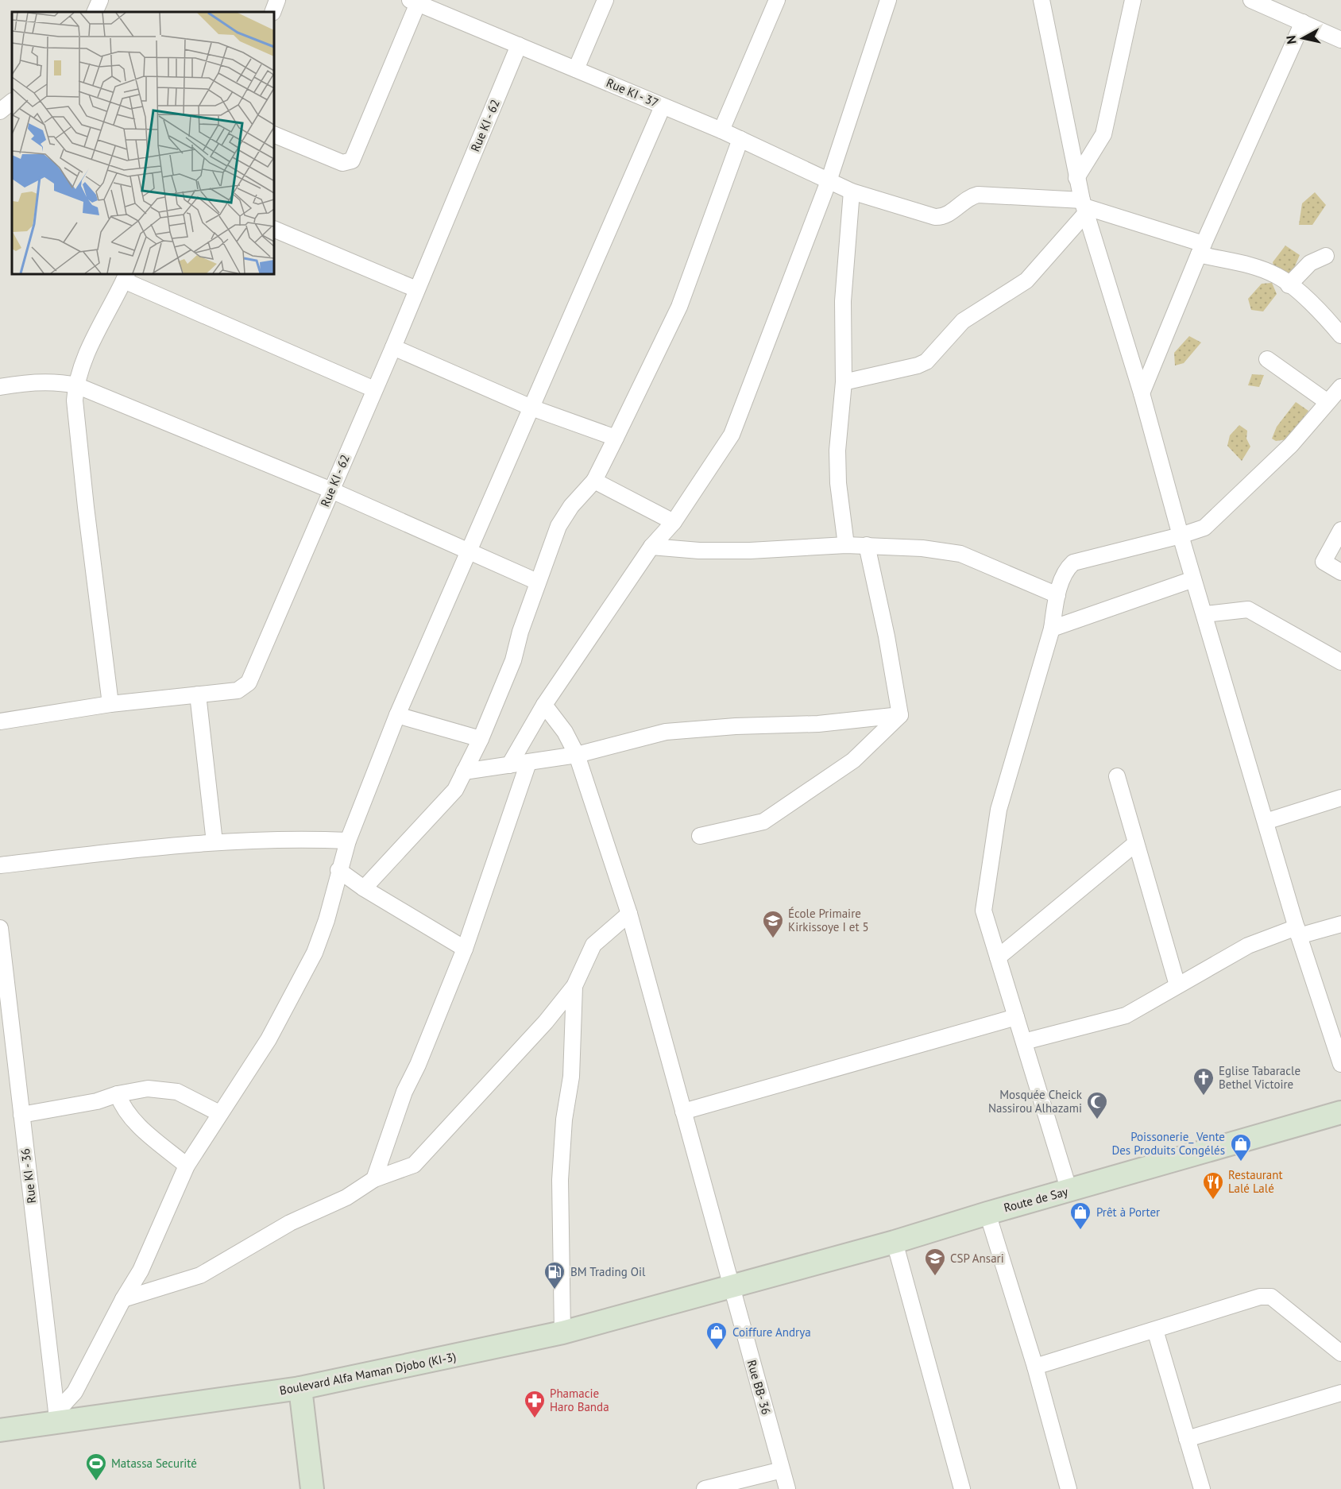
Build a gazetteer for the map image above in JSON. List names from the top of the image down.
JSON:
{
  "streets": {
    "main road": ["Route de Say", "Boulevard Alfa Maman Djobo (KI-3)"],
    "street": [
      "Rue KI - 37",
      "Rue KI - 62",
      "Rue KI - 36",
      "Rue BB- 36"
    ]
  },
  "crossings": [
    ["Rue KI - 37", "Rue KI - 62"],
    ["Rue KI - 36", "Boulevard Alfa Maman Djobo (KI-3)"],
    ["Route de Say", "Boulevard Alfa Maman Djobo (KI-3)"],
    ["Route de Say", "Rue BB- 36"],
    ["Boulevard Alfa Maman Djobo (KI-3)", "Rue BB- 36"]
  ],
  "places": {
    "school or university": ["École Primaire Kirkissoye I et 5", "CSP Ansari"],
    "church": ["Eglise Tabaracle Bethel Victoire"],
    "mosque": ["Mosquée Cheick Nassirou Alhazami"],
    "shop": ["Poissonerie_ Vente Des Produits Congélés", "Prêt à Porter", "Coiffure Andrya"],
    "restaurant": ["Restaurant Lalé Lalé"],
    "fuel station": ["BM Trading Oil"],
    "pharmacy": ["Phamacie Haro Banda"],
    "sports": ["Matassa Securité"]
  },
  "north": "left"
}
